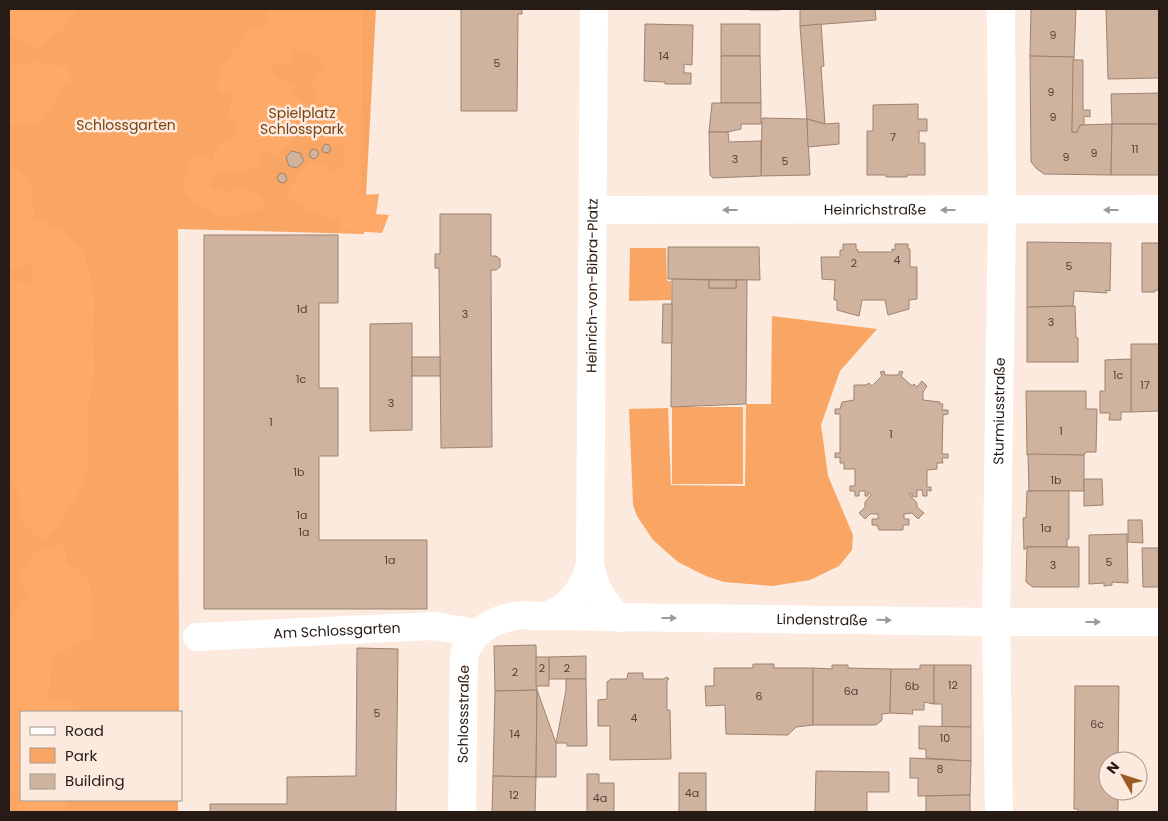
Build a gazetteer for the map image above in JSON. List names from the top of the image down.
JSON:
{
  "streets": {
    "street": [
      "Heinrichstraße",
      "Heinrich-von-Bibra-Platz",
      "Sturmiusstraße",
      "Lindenstraße",
      "Am Schlossgarten",
      "Schlossstraße"
    ]
  },
  "crossings": [
    ["Heinrichstraße", "Heinrich-von-Bibra-Platz"],
    ["Heinrichstraße", "Sturmiusstraße"],
    ["Heinrich-von-Bibra-Platz", "Lindenstraße"],
    ["Sturmiusstraße", "Lindenstraße"],
    ["Lindenstraße", "Am Schlossgarten"],
    ["Lindenstraße", "Schlossstraße"],
    ["Am Schlossgarten", "Schlossstraße"]
  ],
  "one_way": ["Heinrichstraße", "Lindenstraße"],
  "parks": ["Spielplatz Schlosspark", "Schlossgarten"],
  "house_numbers": [
    "9",
    "14",
    "5",
    "9",
    "9",
    "7",
    "11",
    "9",
    "9",
    "3",
    "5",
    "4",
    "2",
    "5",
    "1d",
    "3",
    "3",
    "1c",
    "1c",
    "17",
    "3",
    "1",
    "1",
    "1",
    "1b",
    "1b",
    "1a",
    "1a",
    "1a",
    "1a",
    "5",
    "3",
    "2",
    "2",
    "2",
    "12",
    "6b",
    "6a",
    "6",
    "5",
    "4",
    "6c",
    "14",
    "10",
    "8",
    "4a",
    "12",
    "4a"
  ],
  "legend": ["Road", "Park", "Building"],
  "north": "top left"
}
